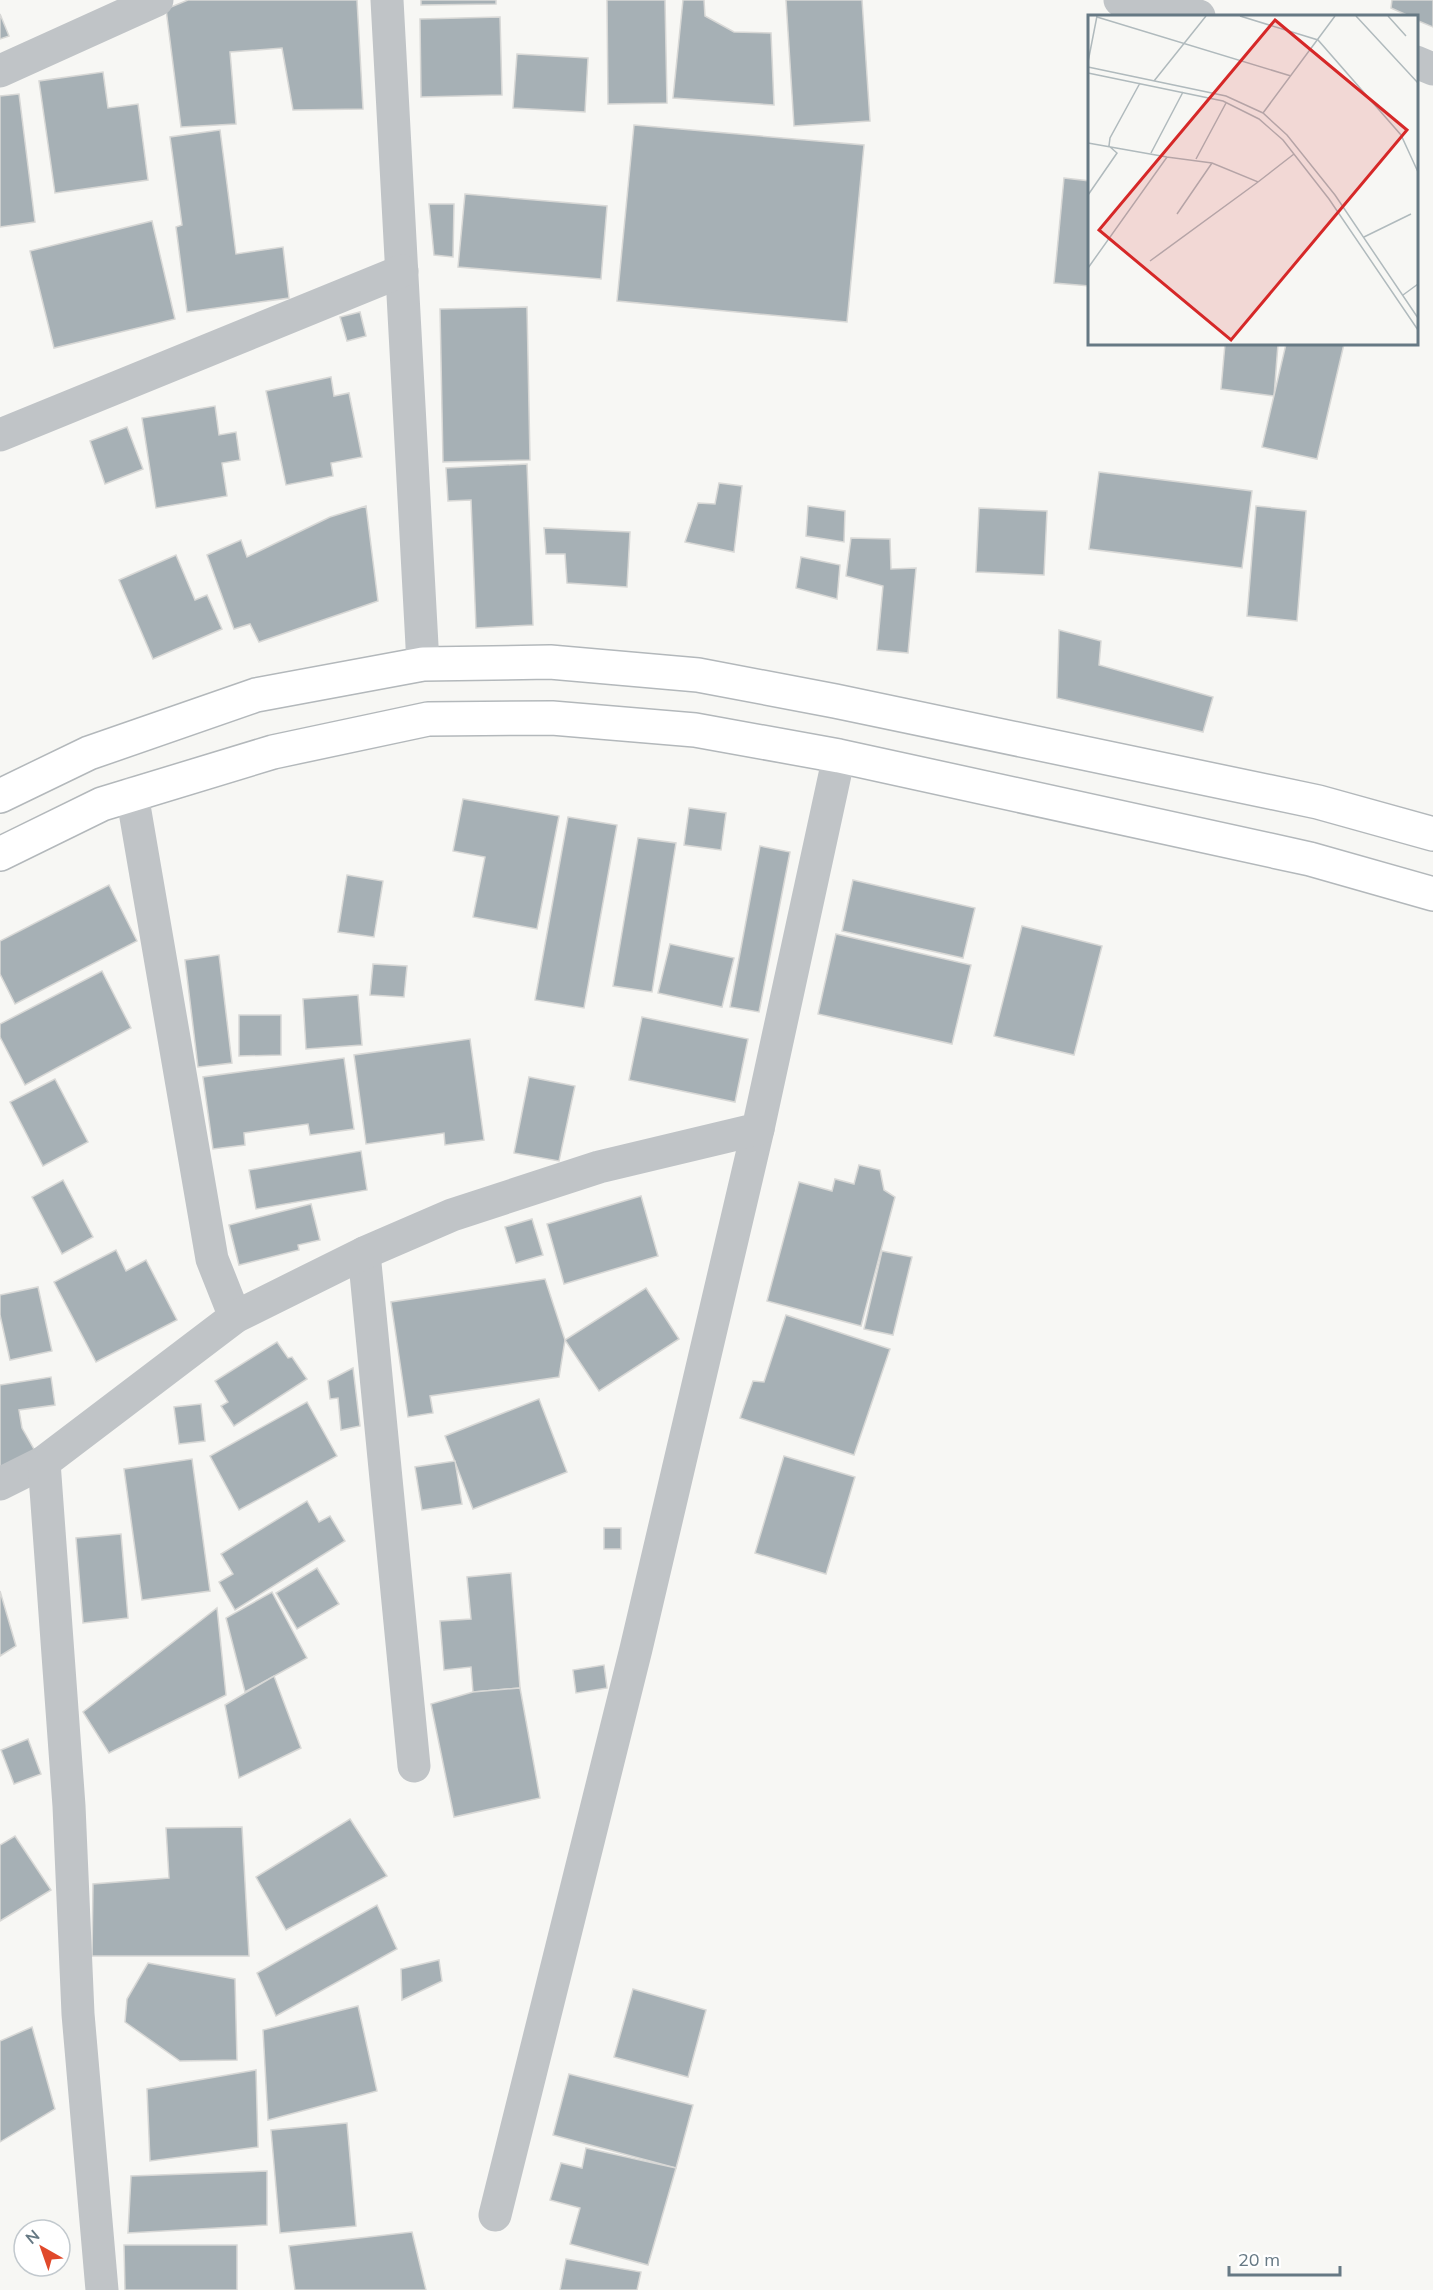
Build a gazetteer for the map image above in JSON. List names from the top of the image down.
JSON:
{
  "scale_bar": "20 m",
  "north": "top left"
}
